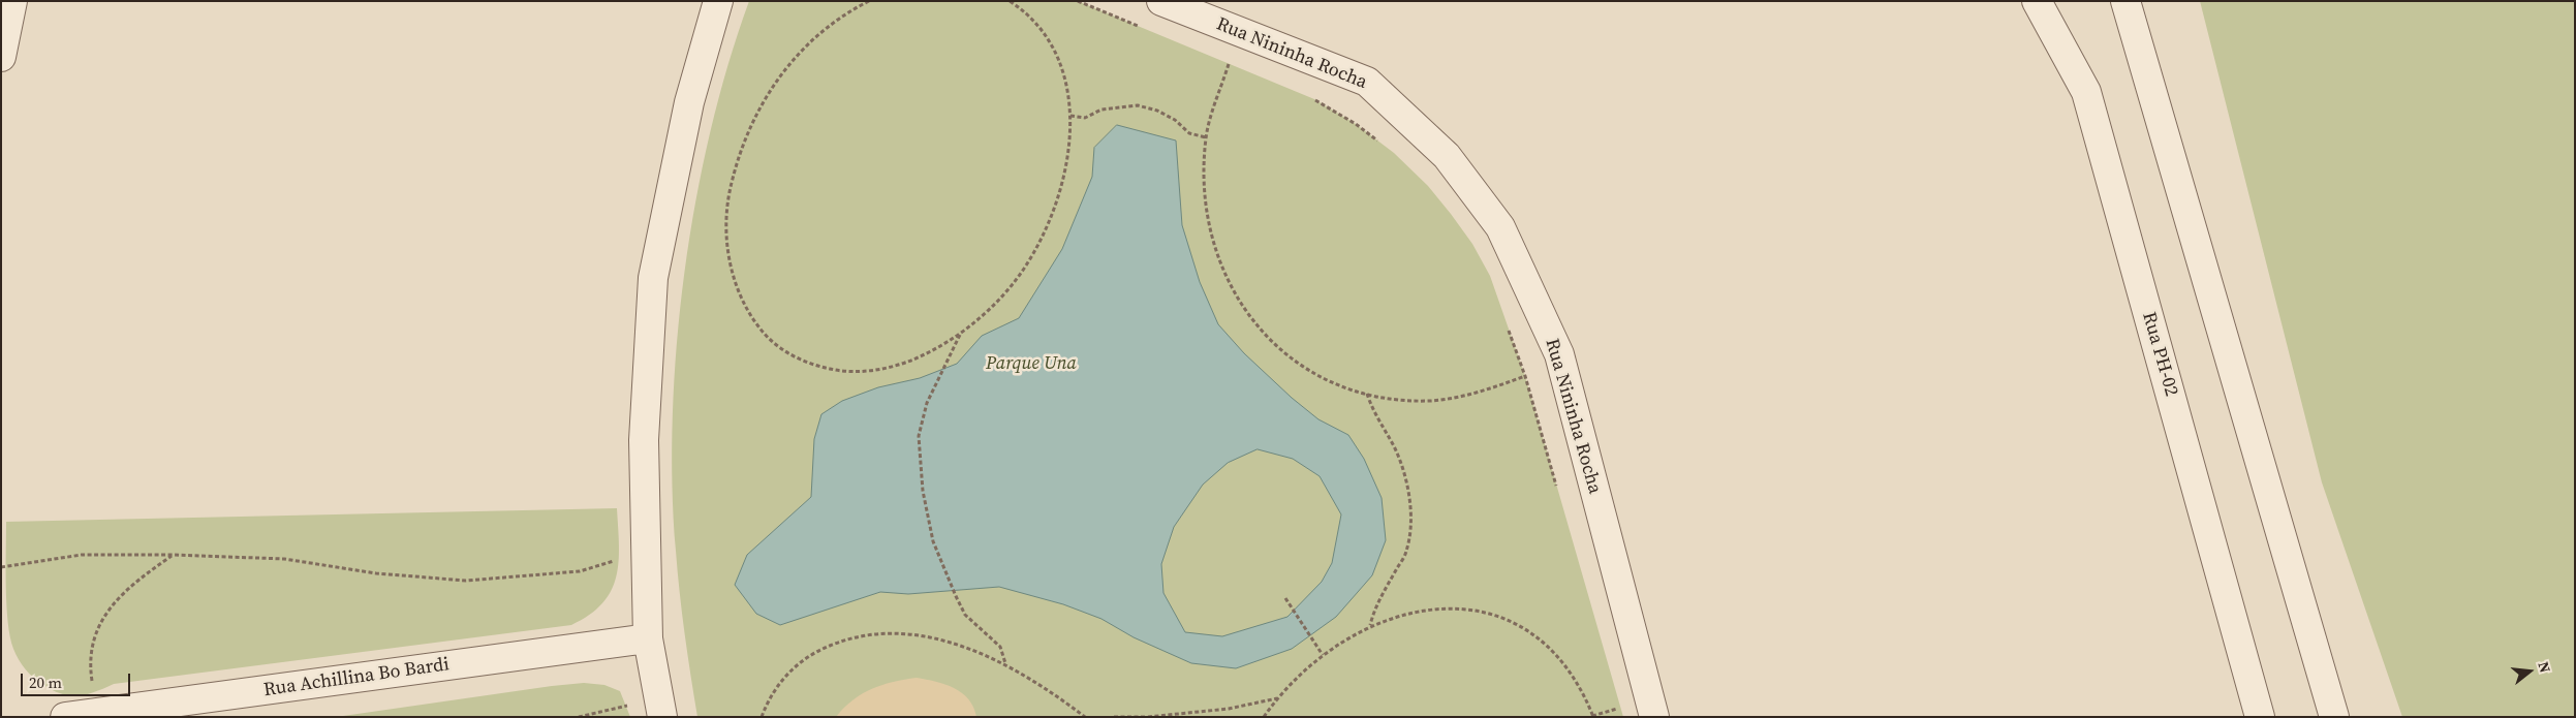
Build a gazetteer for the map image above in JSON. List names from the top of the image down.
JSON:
{
  "streets": {
    "street": ["Rua Nininha Rocha", "Rua PH-02", "Rua Achillina Bo Bardi"]
  },
  "parks": ["Parque Una"],
  "scale_bar": "20 m",
  "north": "right"
}
